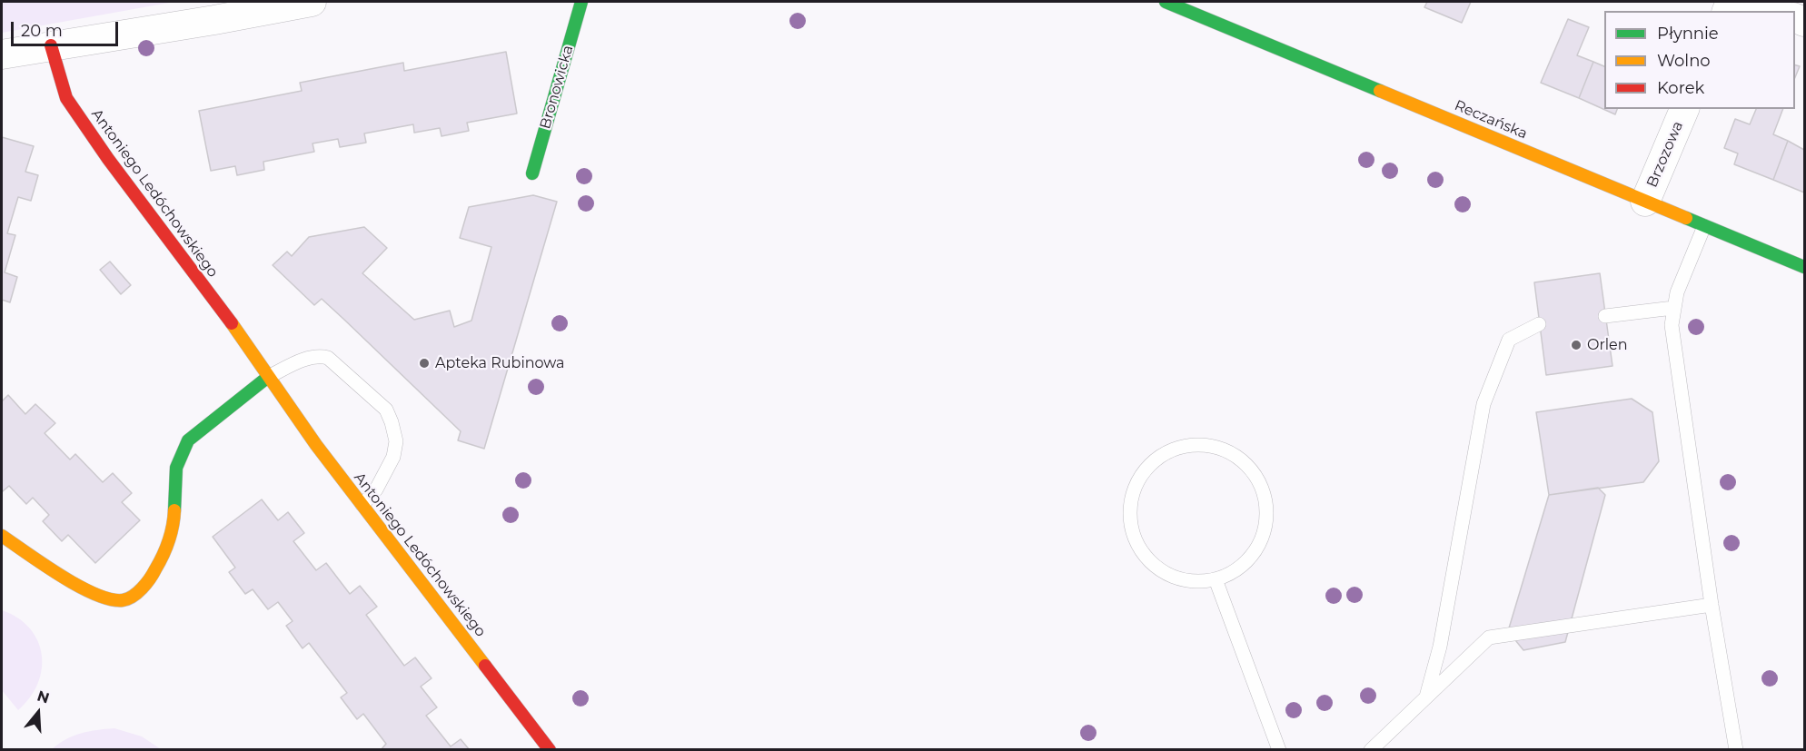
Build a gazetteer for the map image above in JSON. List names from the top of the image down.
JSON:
{
  "streets": {
    "street": [
      "Bronowicka",
      "Reczańska",
      "Brzozowa",
      "Antoniego Ledóchowskiego"
    ]
  },
  "crossings": [
    ["Reczańska", "Brzozowa"]
  ],
  "places": ["Orlen", "Apteka Rubinowa"],
  "legend": ["Płynnie", "Wolno", "Korek"],
  "scale_bar": "20 m",
  "north": "top"
}
